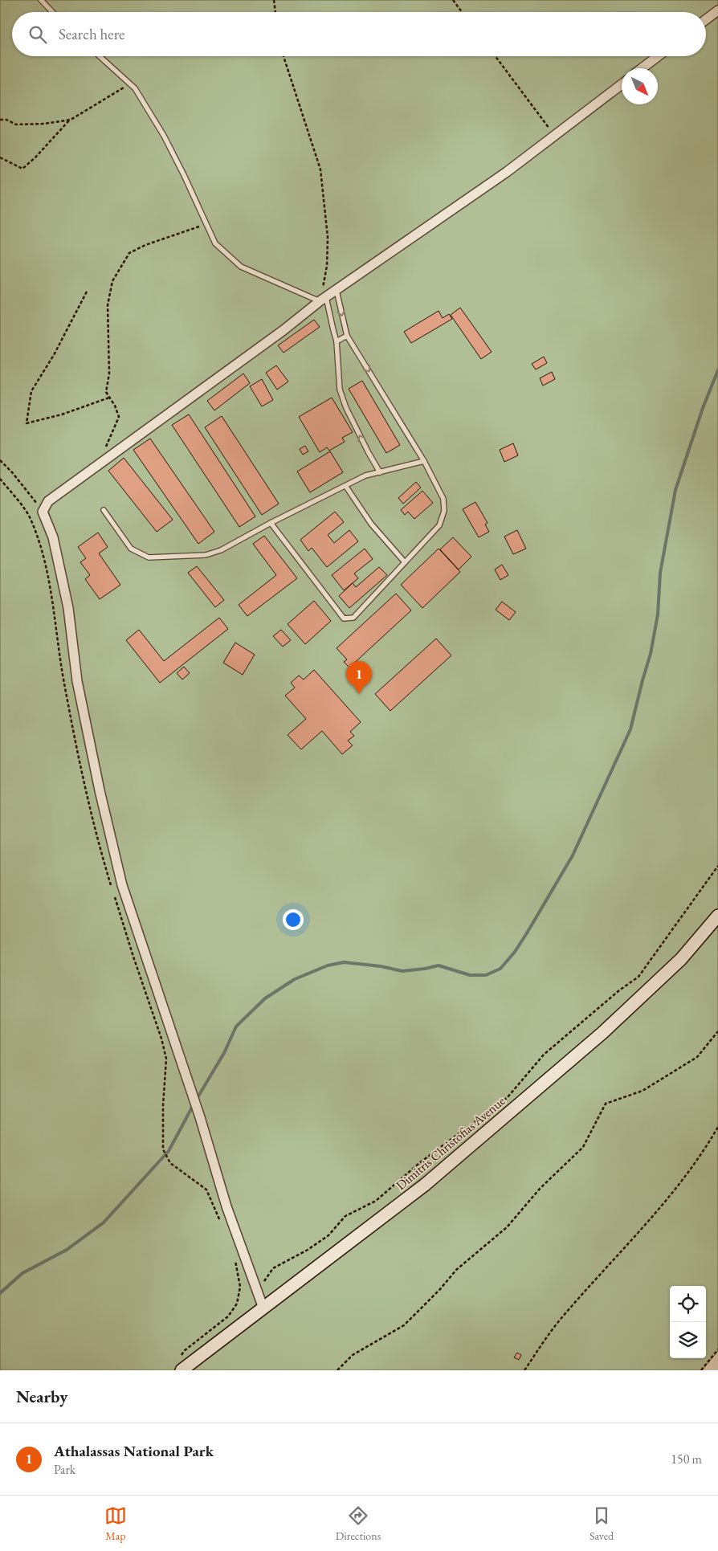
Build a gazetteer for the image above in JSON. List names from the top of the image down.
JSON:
{
  "streets": {
    "main road": ["Dimitris Christofias Avenue"]
  },
  "north": "bottom right",
  "page": {
    "search": "Search here",
    "pins": "1",
    "heading": "Nearby",
    "list": [
      {
        "mark": "1",
        "name": "Athalassas National Park",
        "note": "Park",
        "value": "150 m"
      }
    ],
    "nav": ["Map", "Directions", "Saved"]
  }
}
